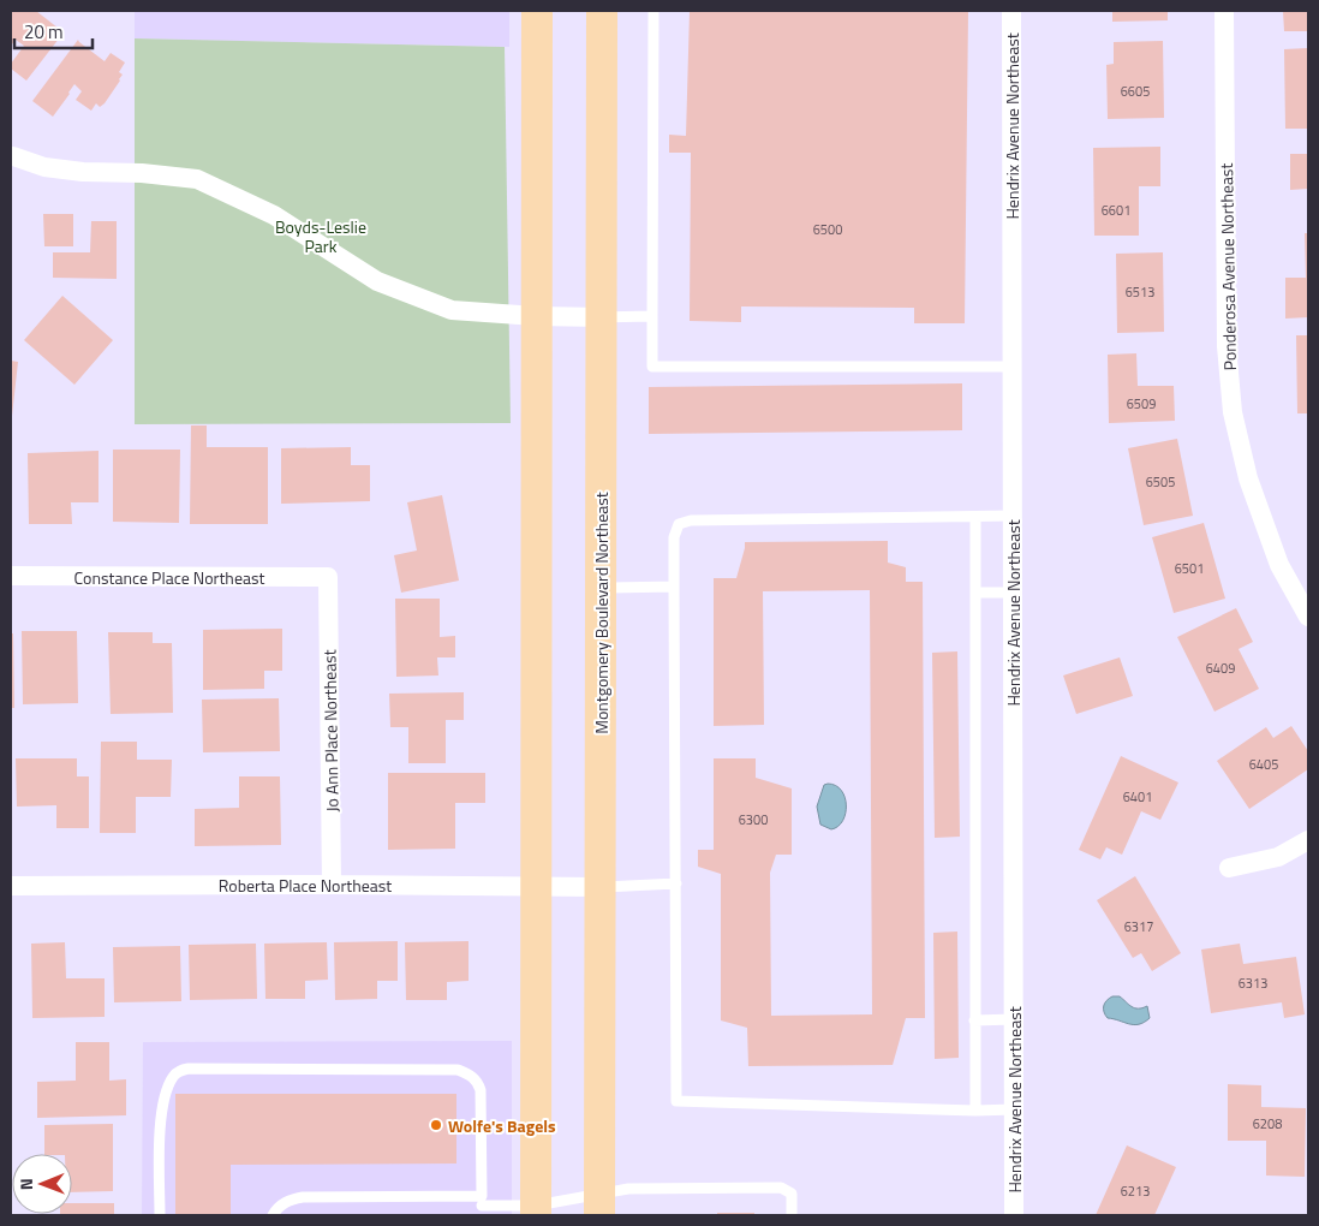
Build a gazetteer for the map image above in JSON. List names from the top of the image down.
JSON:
{
  "streets": {
    "main road": ["Montgomery Boulevard Northeast"],
    "street": [
      "Hendrix Avenue Northeast",
      "Ponderosa Avenue Northeast",
      "Constance Place Northeast",
      "Jo Ann Place Northeast",
      "Roberta Place Northeast"
    ]
  },
  "crossings": [
    ["Constance Place Northeast", "Jo Ann Place Northeast"],
    ["Montgomery Boulevard Northeast", "Roberta Place Northeast"],
    ["Jo Ann Place Northeast", "Roberta Place Northeast"]
  ],
  "parks": ["Boyds-Leslie Park"],
  "places": ["Wolfe's Bagels"],
  "house_numbers": [
    "6605",
    "6601",
    "6500",
    "6513",
    "6509",
    "6505",
    "6501",
    "6409",
    "6405",
    "6401",
    "6300",
    "6317",
    "6313",
    "6208",
    "6213"
  ],
  "scale_bar": "20 m",
  "north": "left"
}
